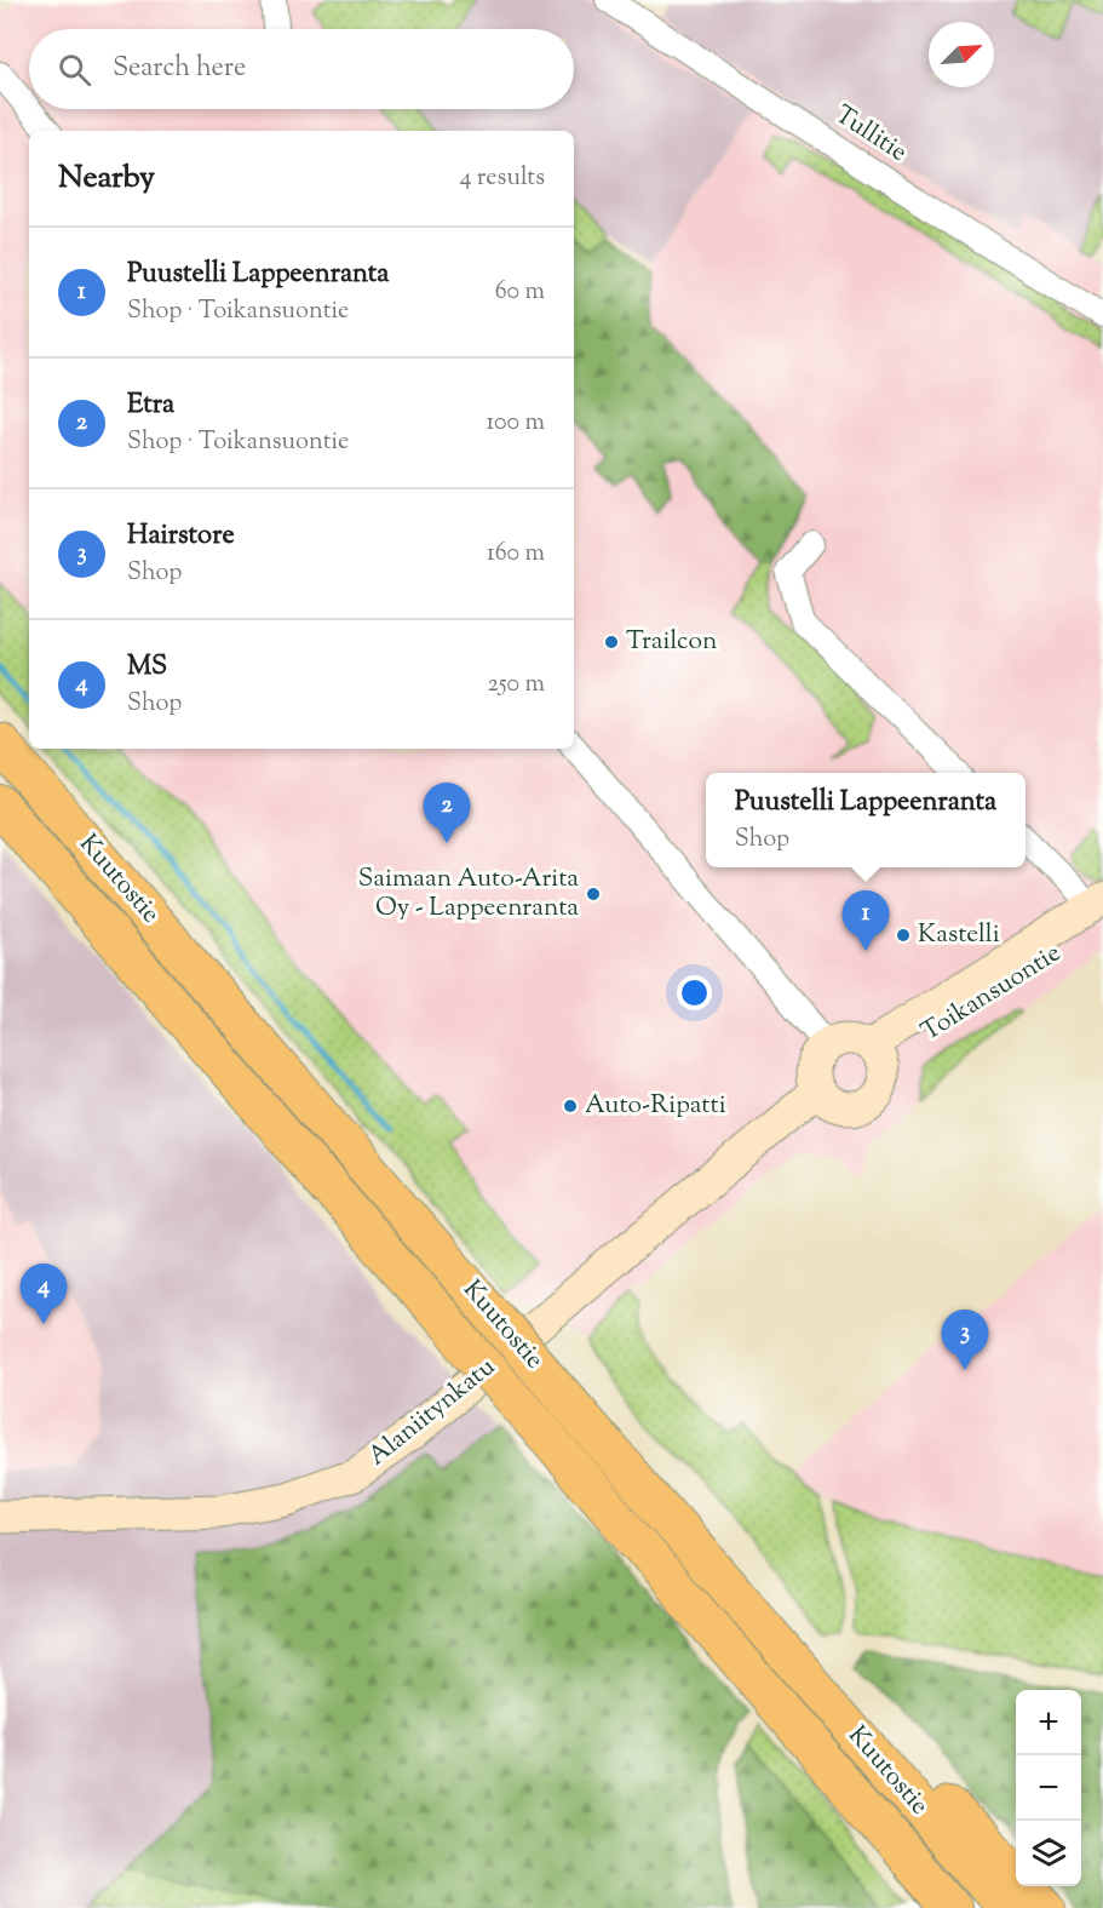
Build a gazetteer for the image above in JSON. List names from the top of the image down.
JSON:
{
  "streets": {
    "highway": ["Kuutostie"],
    "main road": ["Toikansuontie", "Alaniitynkatu"],
    "street": ["Tullitie"]
  },
  "crossings": [
    ["Toikansuontie", "Alaniitynkatu"]
  ],
  "places": [
    "Trailcon",
    "Saimaan Auto-Arita Oy - Lappeenranta",
    "Kastelli",
    "Auto-Ripatti"
  ],
  "north": "top right",
  "page": {
    "search": "Search here",
    "heading": ["Nearby", "4 results"],
    "list": [
      {
        "mark": "1",
        "name": "Puustelli Lappeenranta",
        "note": "Shop · Toikansuontie",
        "value": "60 m"
      },
      {
        "mark": "2",
        "name": "Etra",
        "note": "Shop · Toikansuontie",
        "value": "100 m"
      },
      {
        "mark": "3",
        "name": "Hairstore",
        "note": "Shop",
        "value": "160 m"
      },
      {
        "mark": "4",
        "name": "MS",
        "note": "Shop",
        "value": "250 m"
      }
    ],
    "popup": ["Puustelli Lappeenranta", "Shop"],
    "pins": [
      "2",
      "1",
      "4",
      "3"
    ],
    "map_buttons": ["+", "−"]
  }
}
